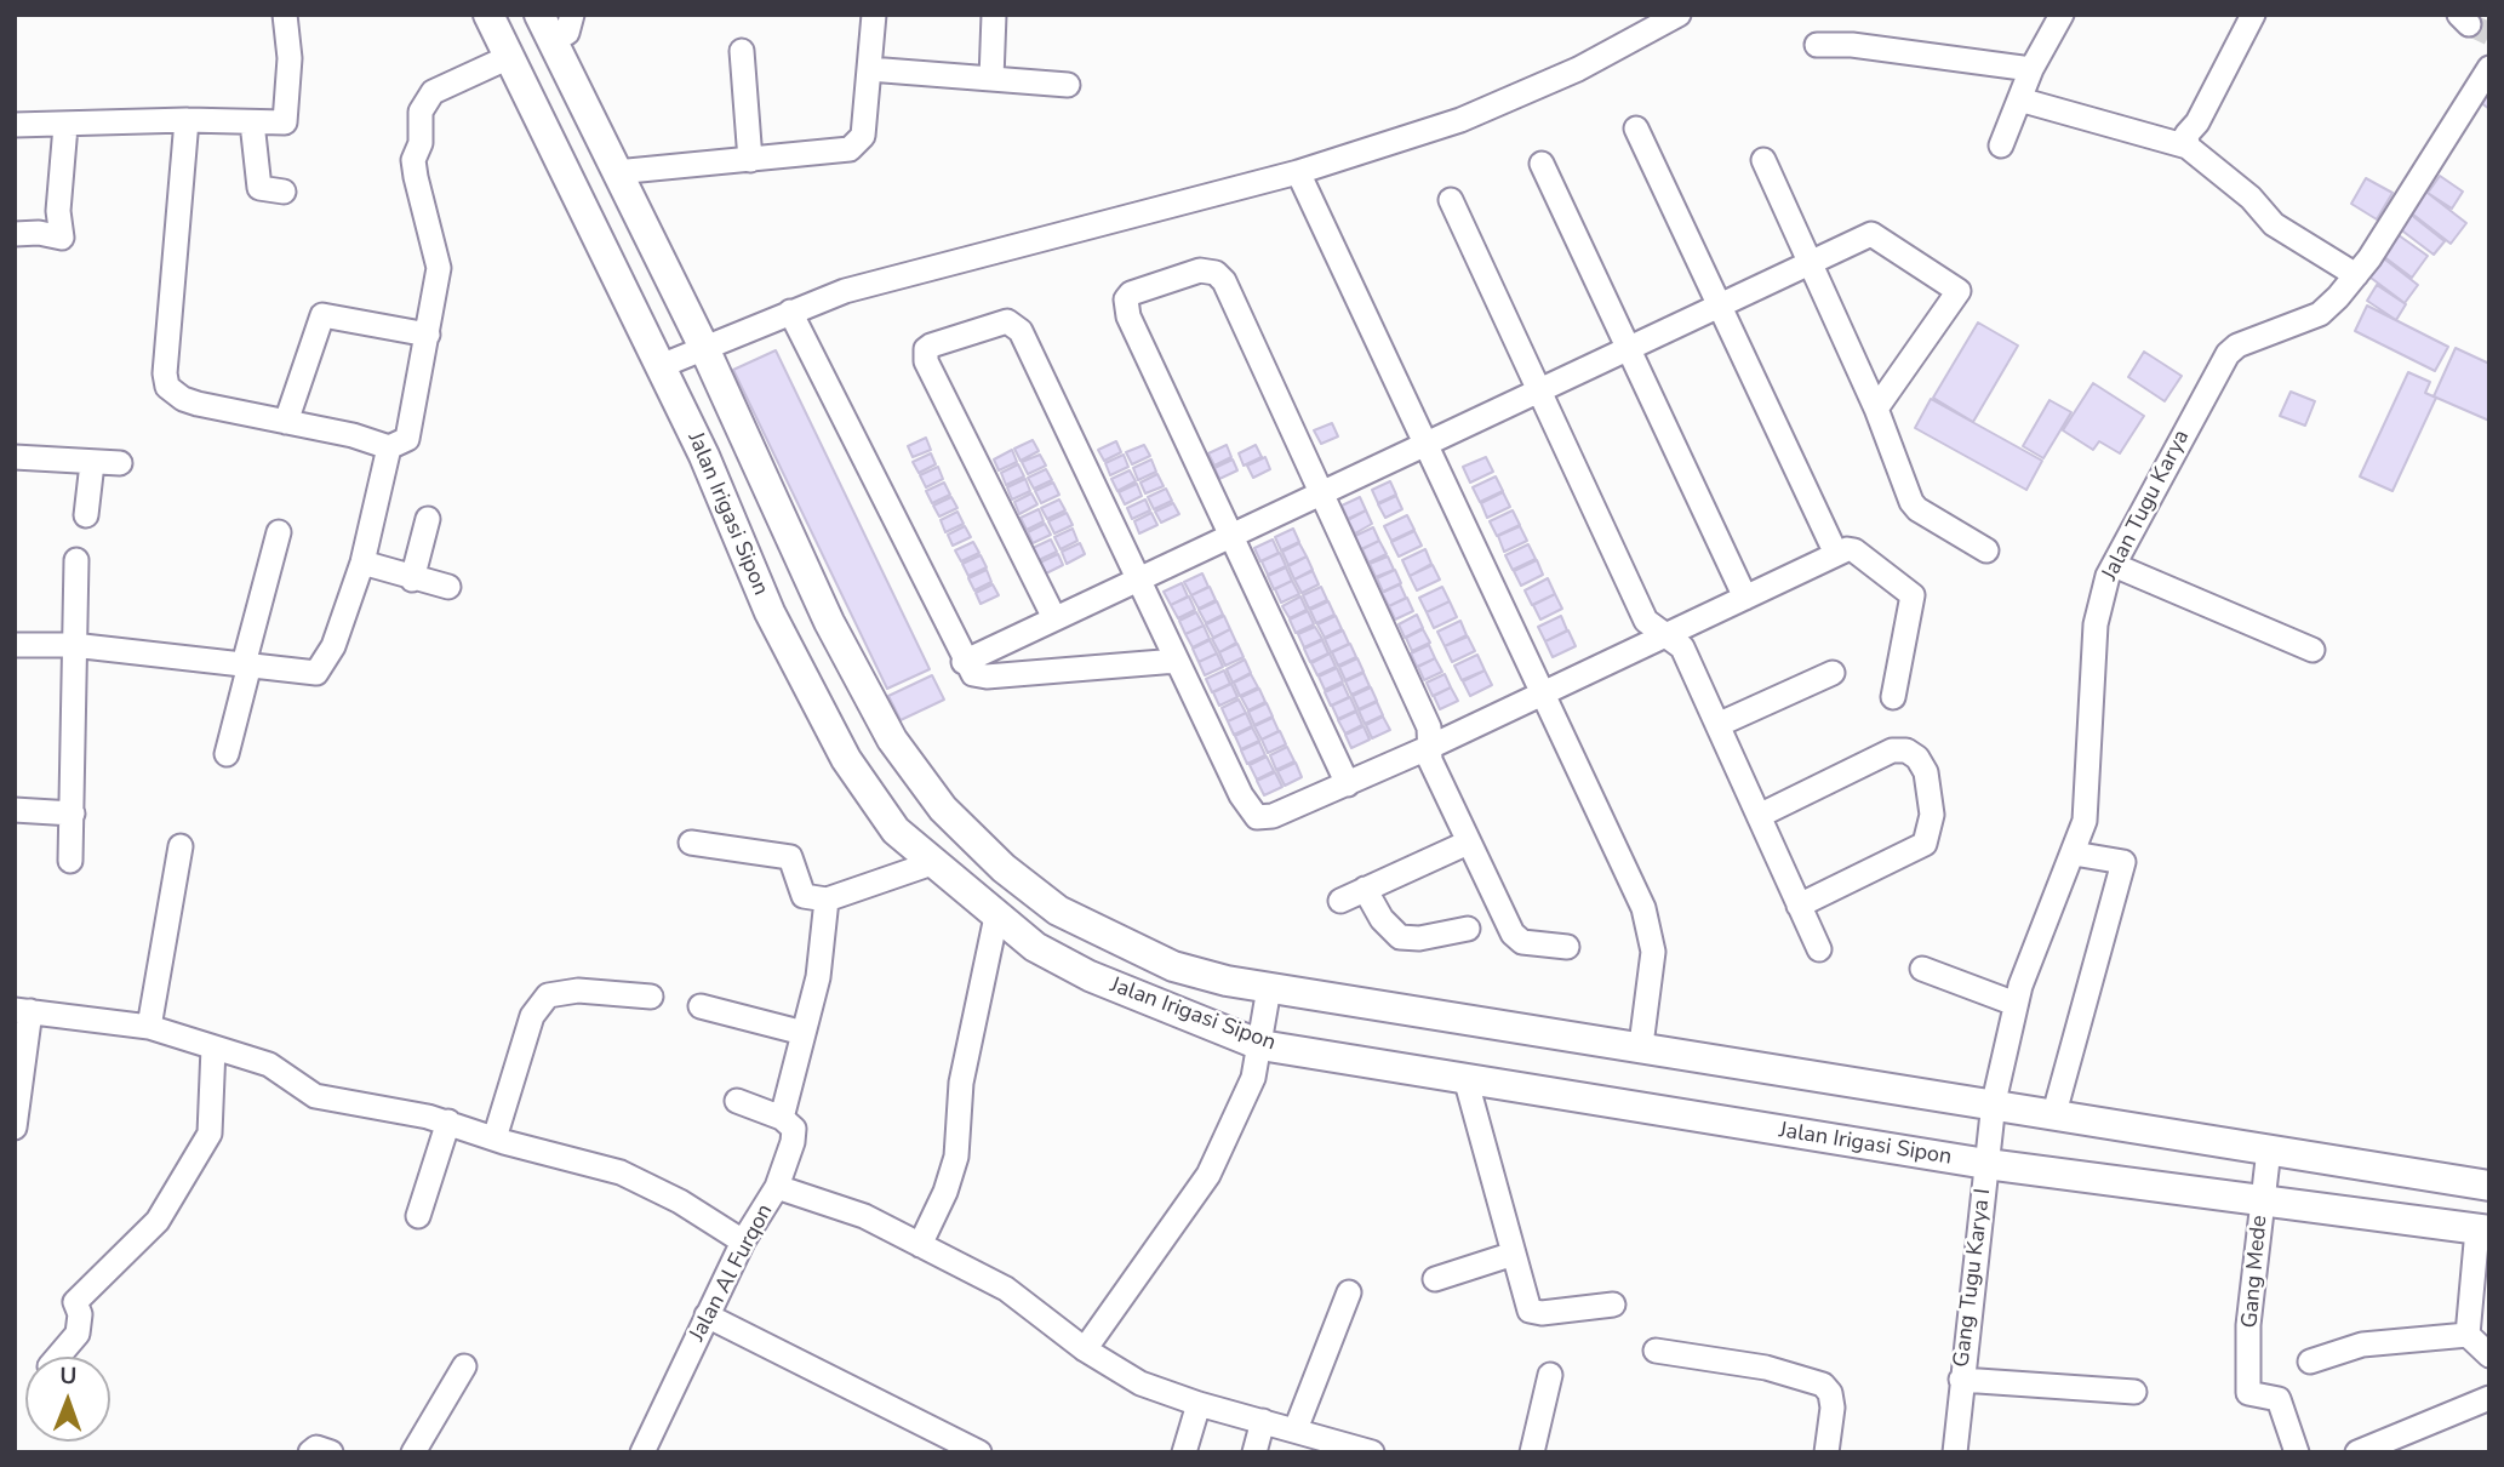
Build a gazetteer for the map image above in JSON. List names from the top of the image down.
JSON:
{
  "streets": {
    "street": [
      "Jalan Tugu Karya",
      "Jalan Irigasi Sipon",
      "Gang Mede",
      "Jalan Al Furqon",
      "Gang Tugu Karya I"
    ]
  },
  "crossings": [
    ["Jalan Tugu Karya", "Jalan Irigasi Sipon"],
    ["Jalan Tugu Karya", "Gang Tugu Karya I"],
    ["Jalan Irigasi Sipon", "Gang Mede"],
    ["Jalan Irigasi Sipon", "Gang Tugu Karya I"]
  ],
  "north": "top"
}
